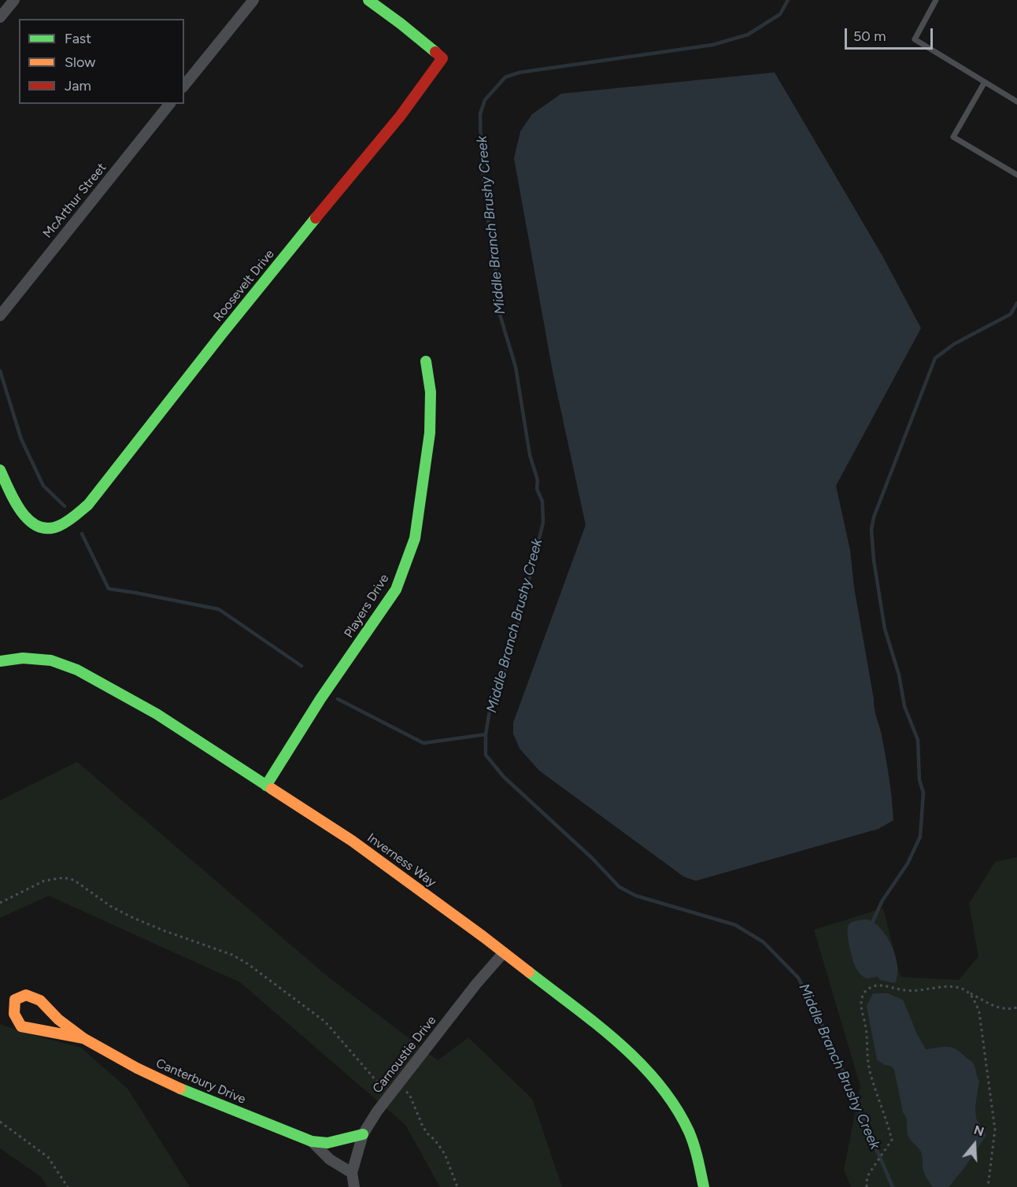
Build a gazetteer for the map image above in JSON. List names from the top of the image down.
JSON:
{
  "streets": {
    "street": [
      "McArthur Street",
      "Roosevelt Drive",
      "Players Drive",
      "Inverness Way",
      "Carnoustie Drive",
      "Canterbury Drive"
    ]
  },
  "crossings": [
    ["Players Drive", "Inverness Way"],
    ["Inverness Way", "Carnoustie Drive"],
    ["Carnoustie Drive", "Canterbury Drive"]
  ],
  "water": ["Middle Branch Brushy Creek"],
  "legend": ["Fast", "Slow", "Jam"],
  "scale_bar": "50 m",
  "north": "top"
}
